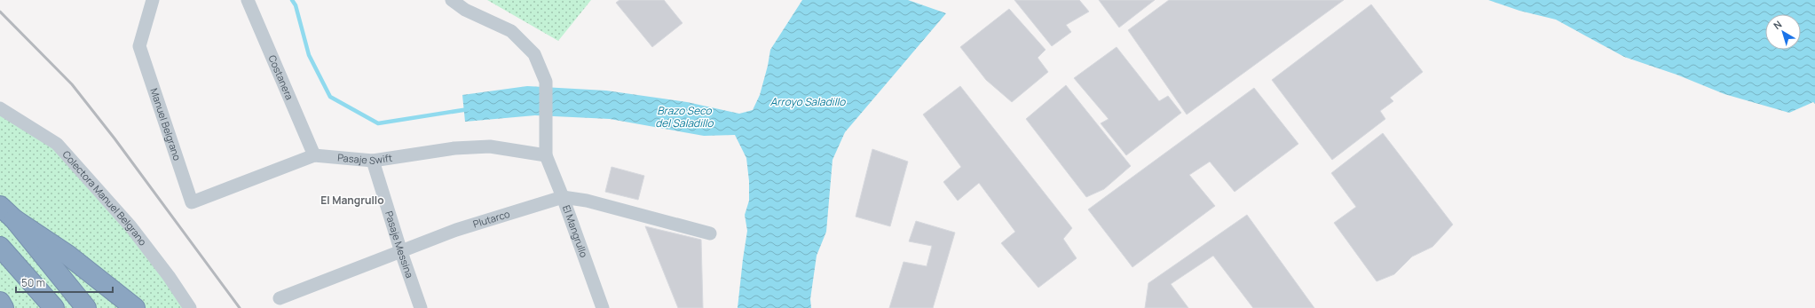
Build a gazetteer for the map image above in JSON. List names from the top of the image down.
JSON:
{
  "streets": {
    "street": [
      "Costanera",
      "Manuel Belgrano",
      "Pasaje Swift",
      "Colectora Manuel Belgrano",
      "Plutarco",
      "El Mangrullo",
      "Pasaje Messina"
    ]
  },
  "crossings": [
    ["Costanera", "Pasaje Swift"],
    ["Manuel Belgrano", "Pasaje Swift"],
    ["Pasaje Swift", "El Mangrullo"],
    ["Pasaje Swift", "Pasaje Messina"],
    ["Plutarco", "El Mangrullo"],
    ["Plutarco", "Pasaje Messina"]
  ],
  "districts": ["El Mangrullo"],
  "water": ["Arroyo Saladillo", "Brazo Seco del Saladillo"],
  "scale_bar": "50 m",
  "north": "top left"
}
